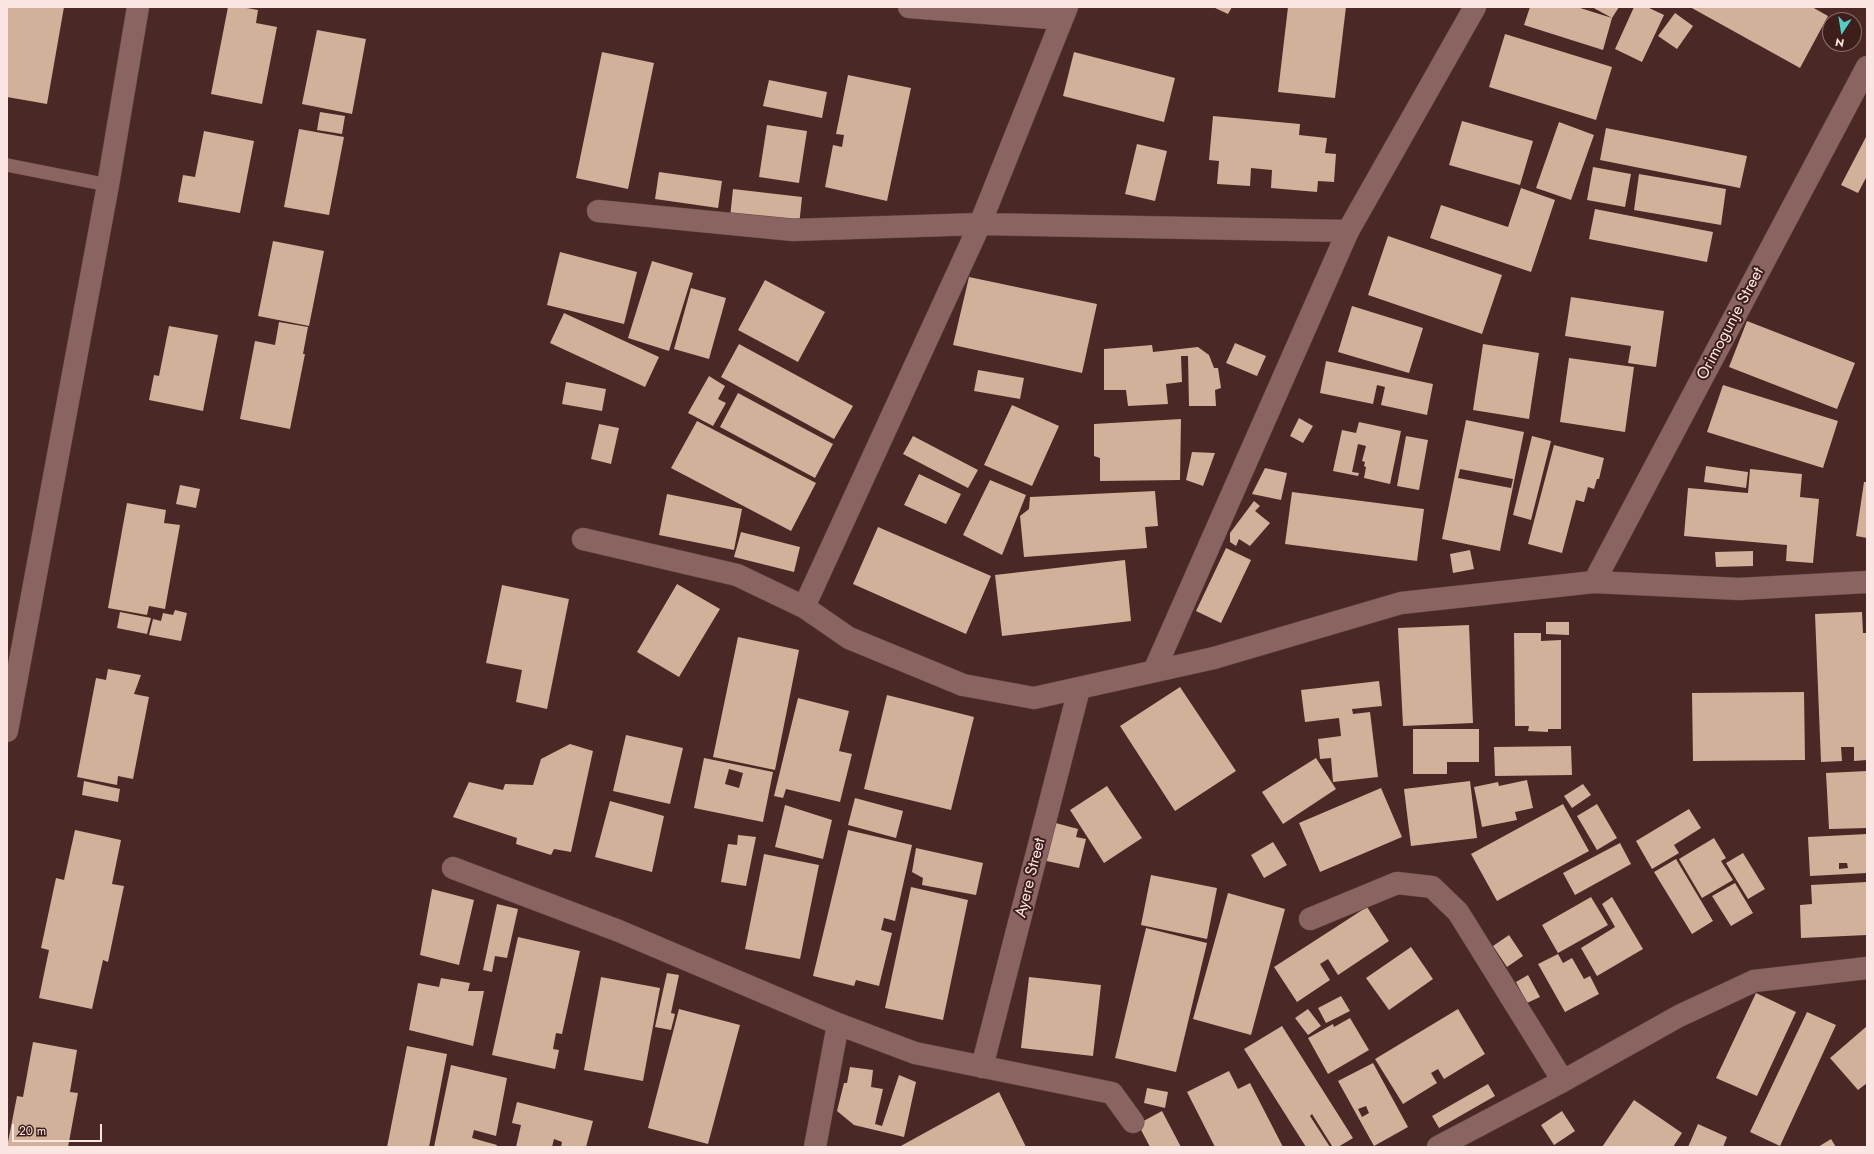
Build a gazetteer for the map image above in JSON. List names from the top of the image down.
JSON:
{
  "streets": {
    "street": ["Orimogunje Street", "Ayere Street"]
  },
  "scale_bar": "20 m",
  "north": "bottom"
}
